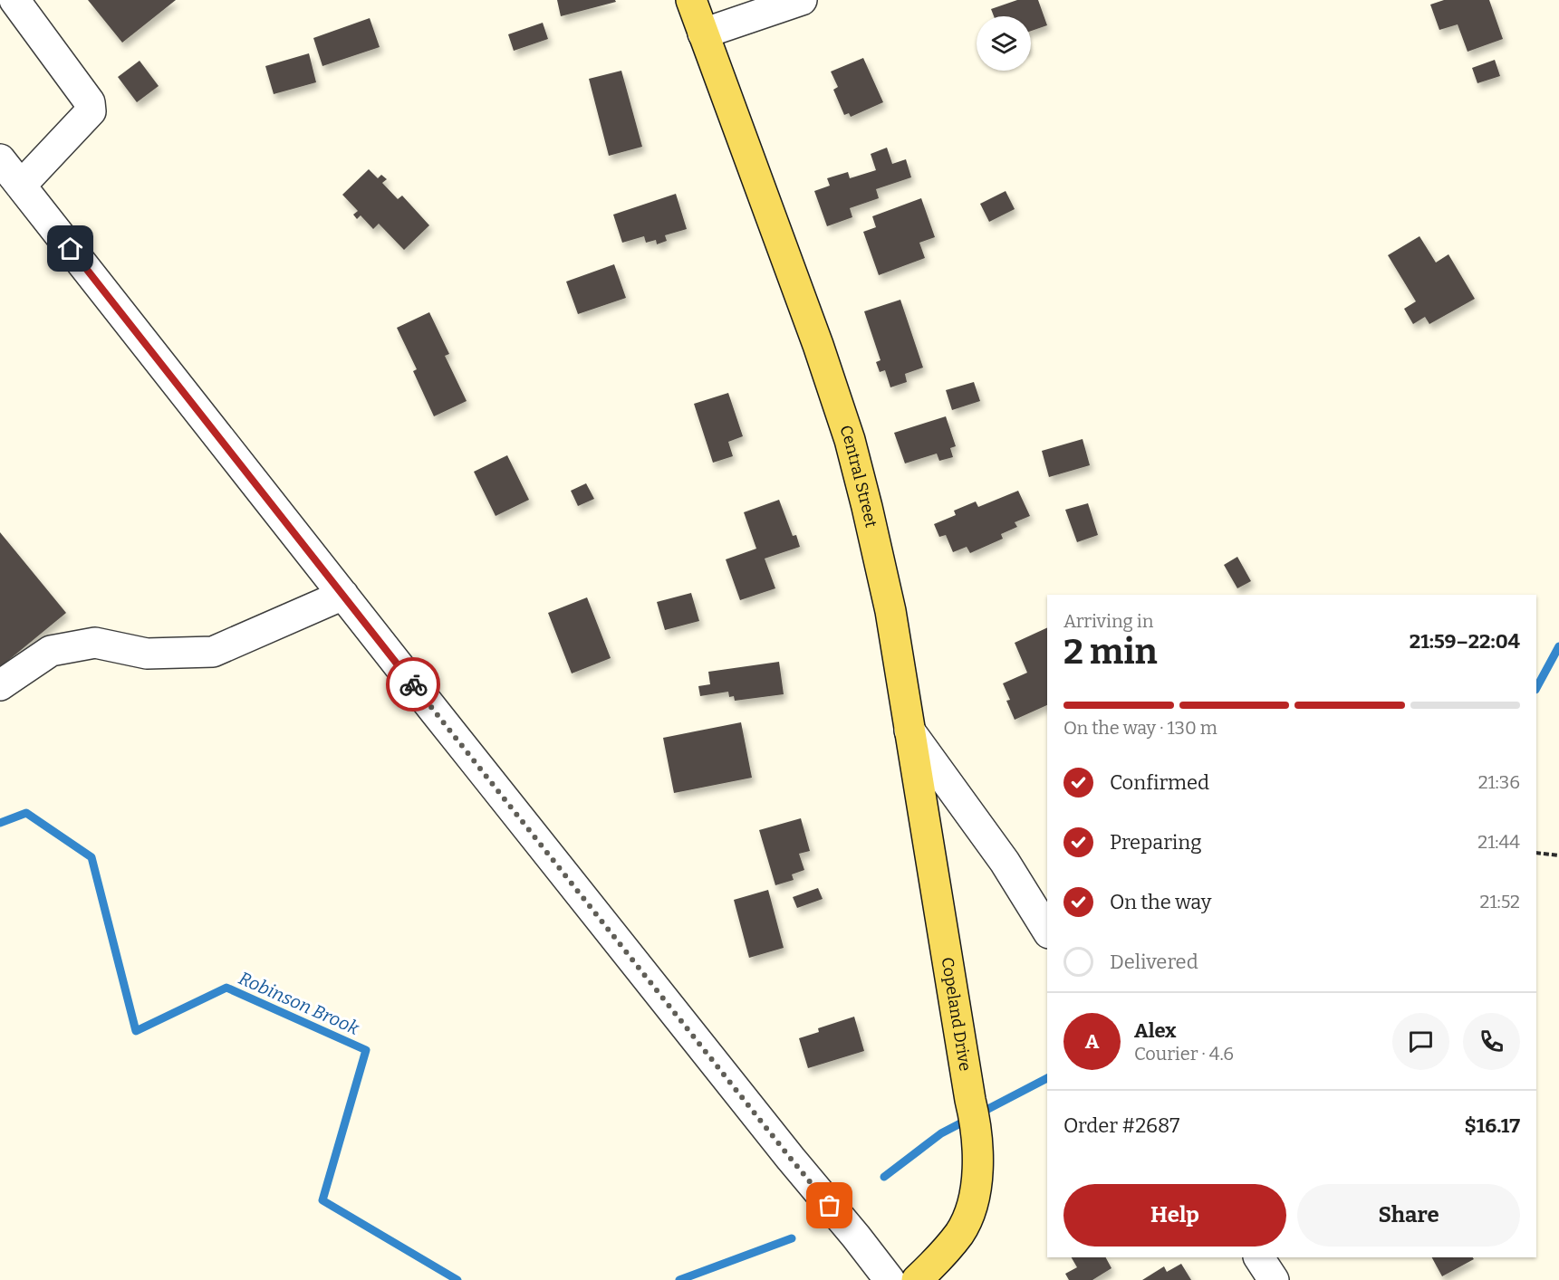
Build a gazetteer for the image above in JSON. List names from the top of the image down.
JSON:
{
  "streets": {
    "main road": ["Central Street", "Copeland Drive"]
  },
  "crossings": [
    ["Central Street", "Copeland Drive"]
  ],
  "water": ["Robinson Brook"],
  "page": {
    "heading": ["2 min", "Arriving in", "21:59–22:04"],
    "panel": [
      "Alex",
      "Courier · 4.6",
      "Order #2687",
      "$16.17"
    ],
    "bar": "On the way · 130 m",
    "list": [
      ["Confirmed", "21:36"],
      ["Preparing", "21:44"],
      ["On the way", "21:52"],
      "Delivered"
    ],
    "round": "A",
    "buttons": ["Help", "Share"]
  }
}
